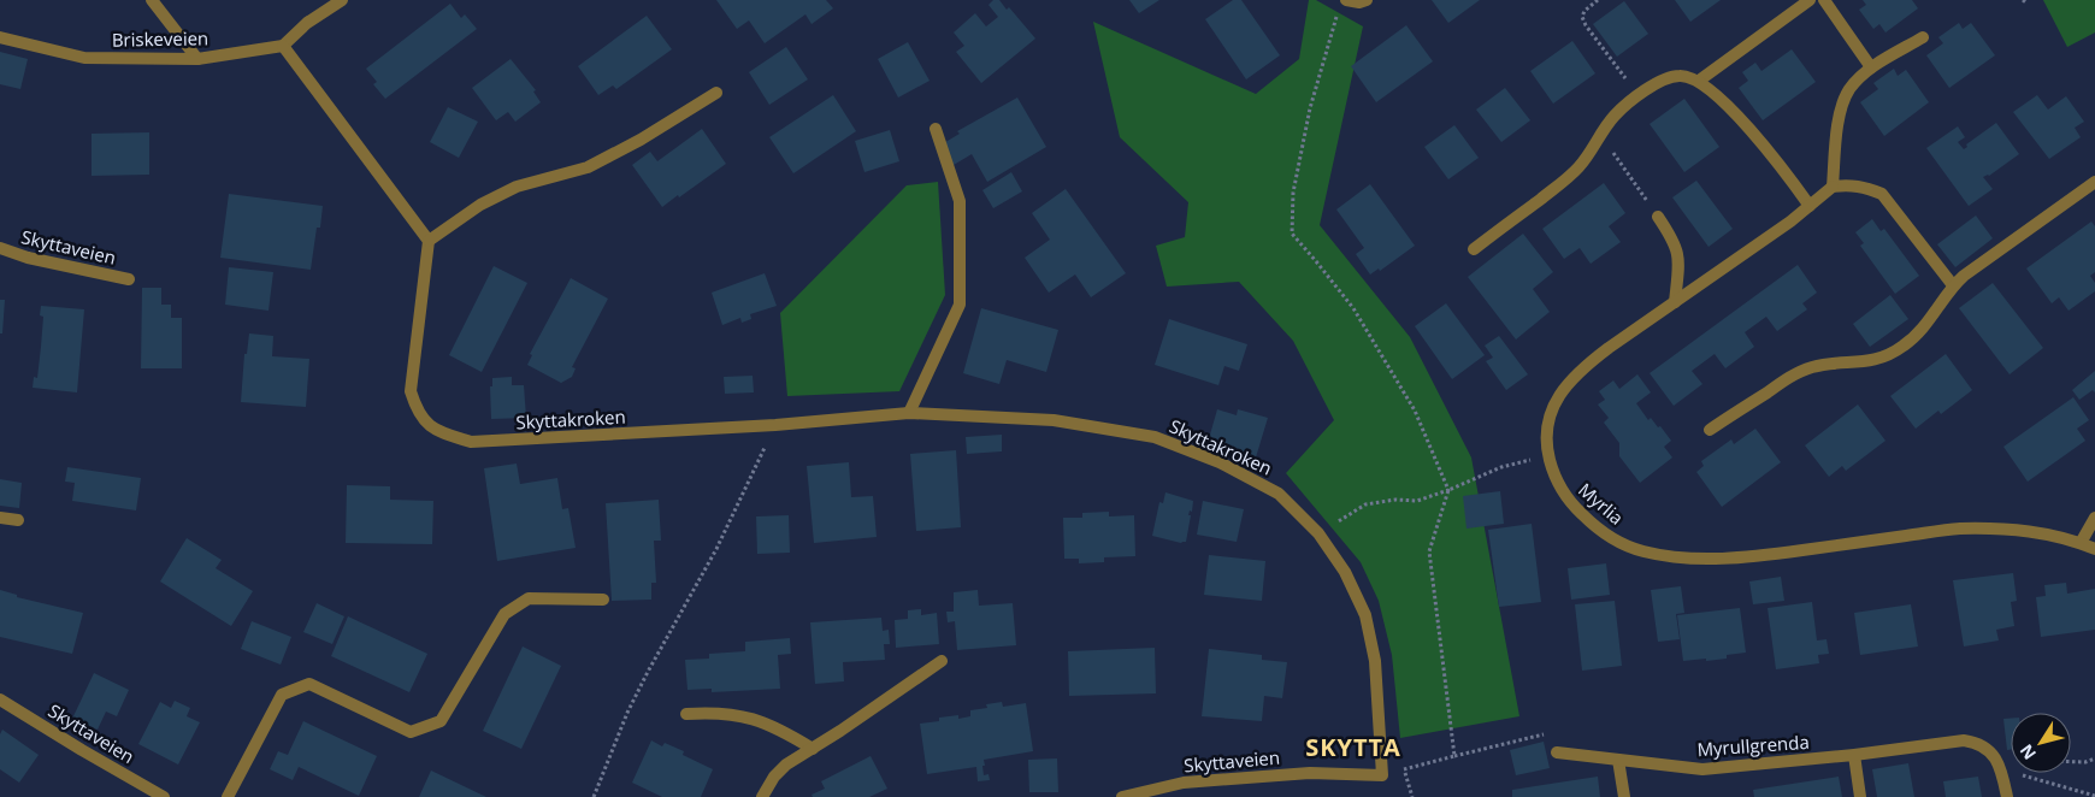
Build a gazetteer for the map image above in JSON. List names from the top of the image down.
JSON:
{
  "streets": {
    "street": [
      "Briskeveien",
      "Skyttaveien",
      "Skyttakroken",
      "Myrlia",
      "Myrullgrenda"
    ]
  },
  "crossings": [
    ["Skyttaveien", "Skyttakroken"]
  ],
  "districts": ["SKYTTA"],
  "north": "bottom left"
}
